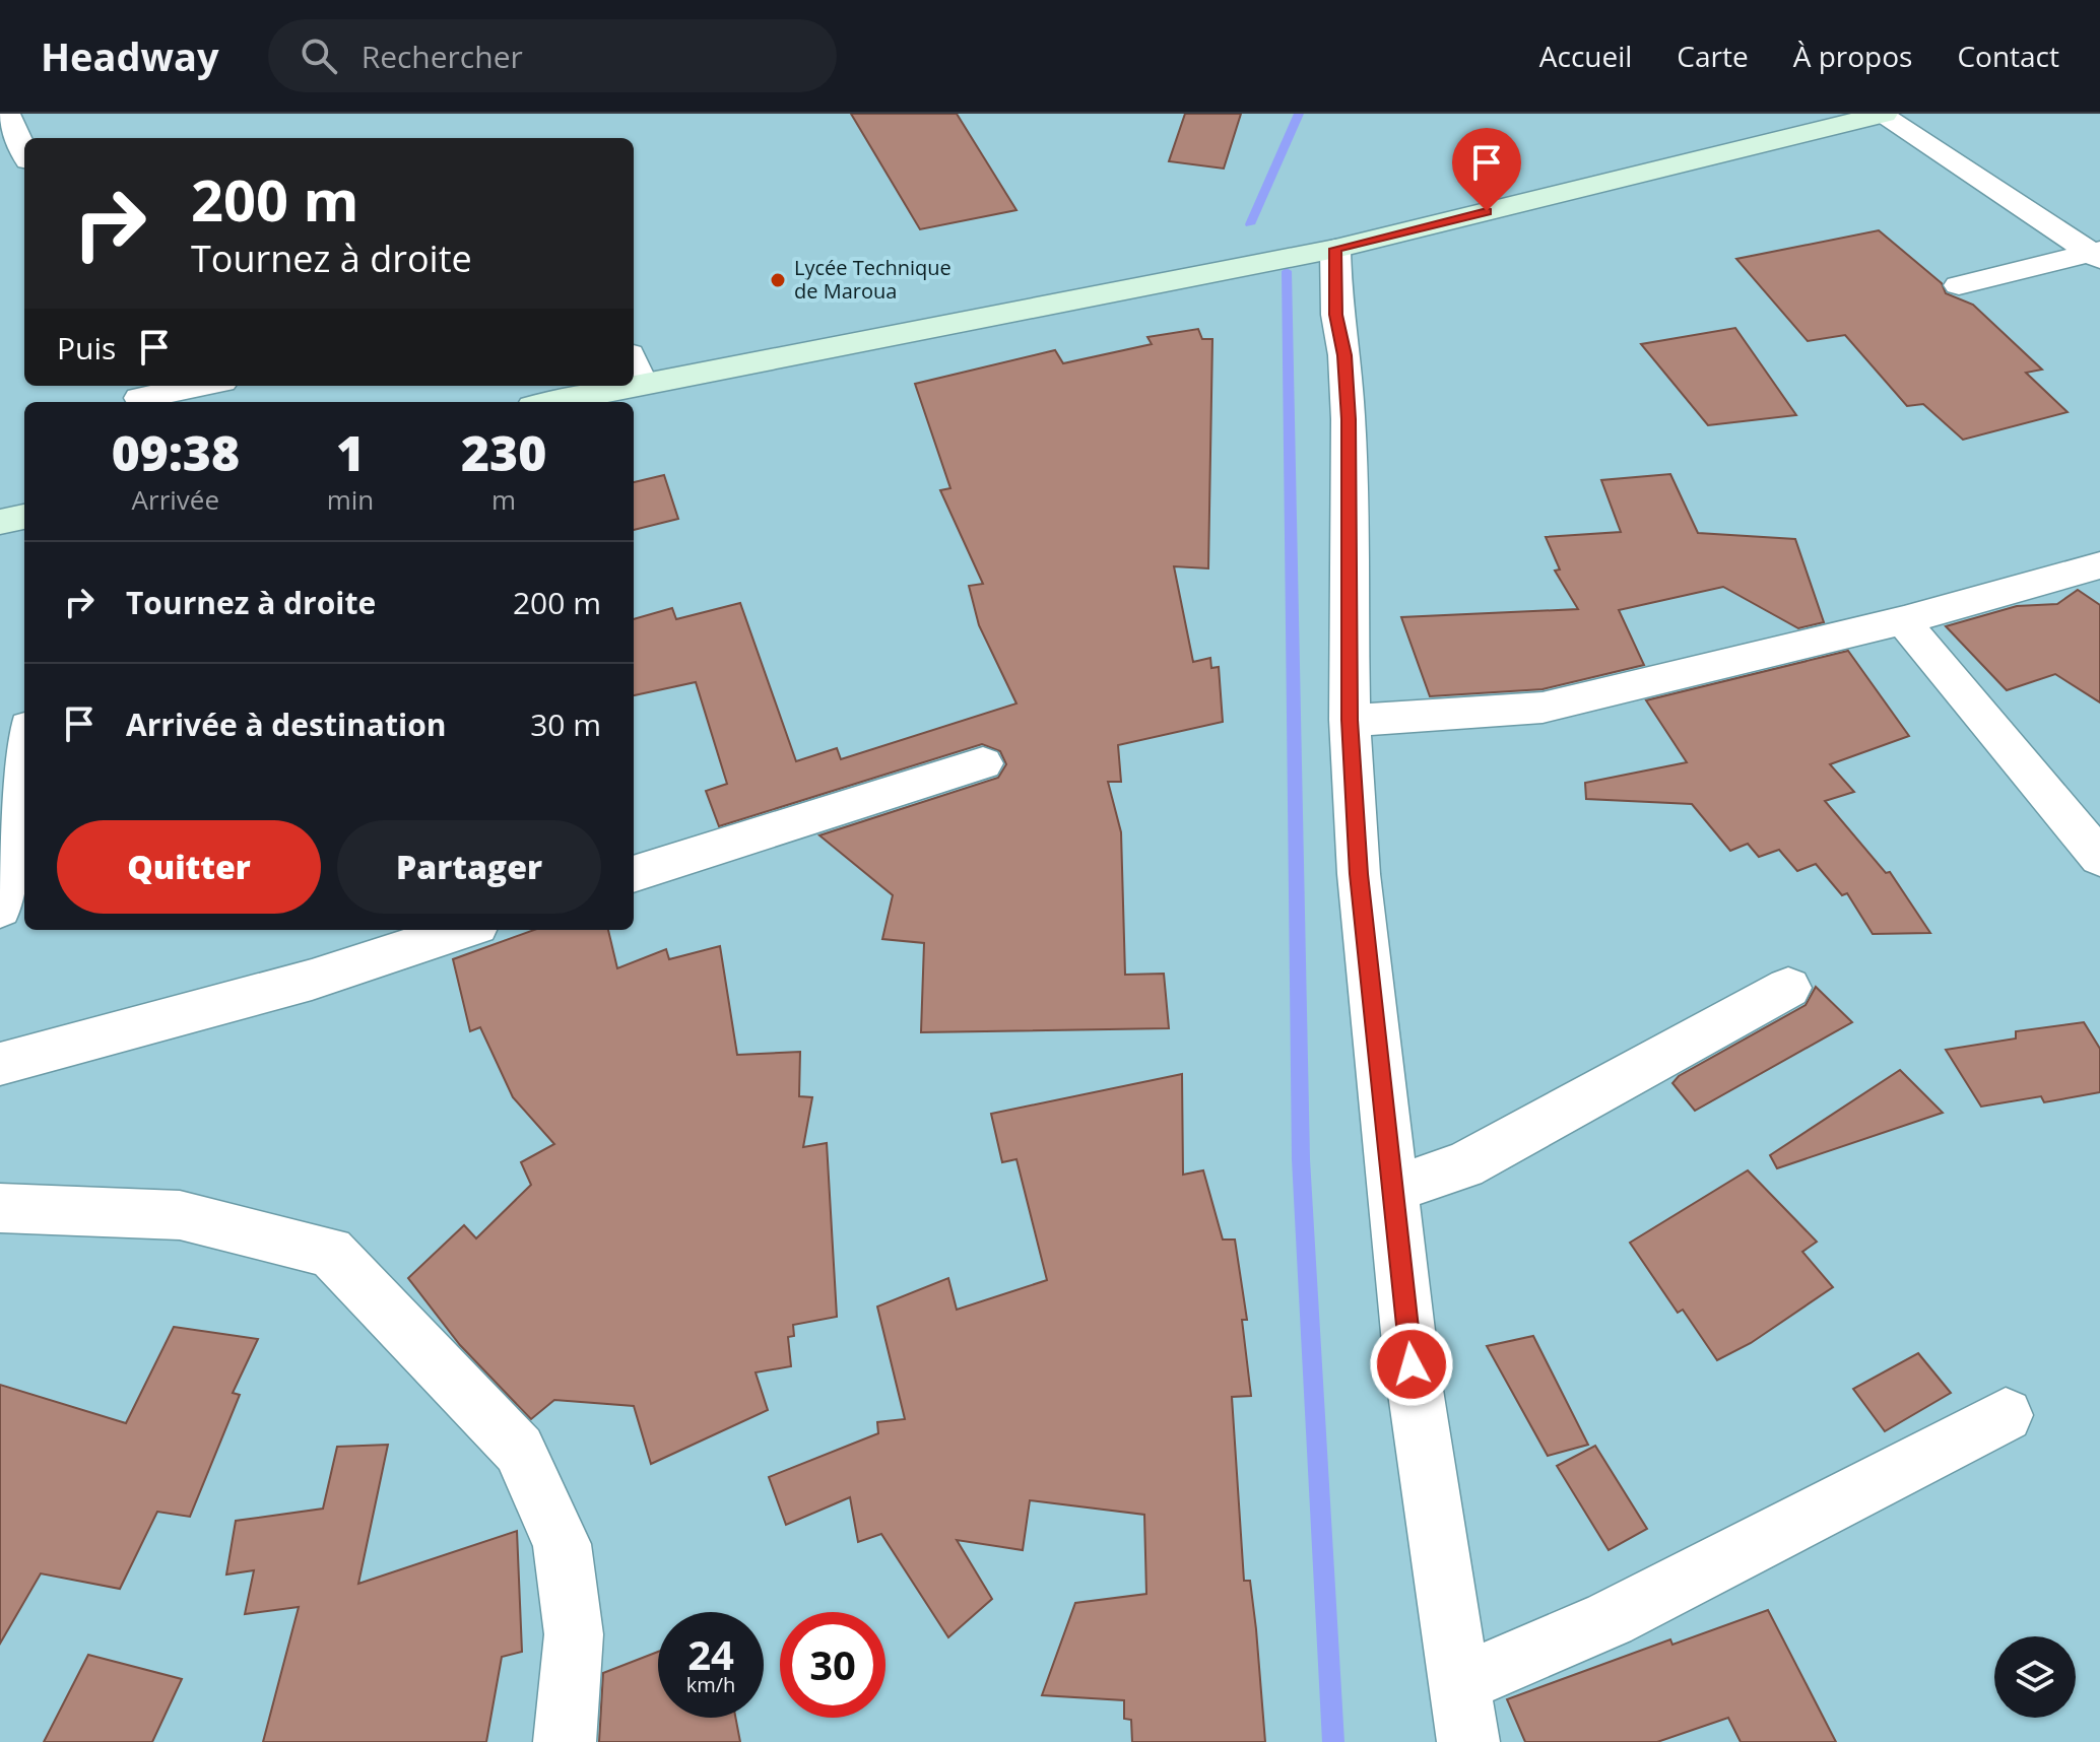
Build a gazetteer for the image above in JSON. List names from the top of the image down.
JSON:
{
  "places": ["Lycée Technique de Maroua"],
  "page": {
    "header": "Headway",
    "search": "Rechercher",
    "nav": [
      "Accueil",
      "Carte",
      "À propos",
      "Contact"
    ],
    "turn": ["200 m", "Tournez à droite"],
    "then": "Puis",
    "eta": [
      "09:38",
      "Arrivée",
      "1",
      "min",
      "230",
      "m"
    ],
    "list": [
      {
        "name": "Tournez à droite",
        "value": "200 m"
      },
      {
        "name": "Arrivée à destination",
        "value": "30 m"
      }
    ],
    "buttons": ["Quitter", "Partager"],
    "speed": "24 km/h",
    "limit": "30"
  }
}
